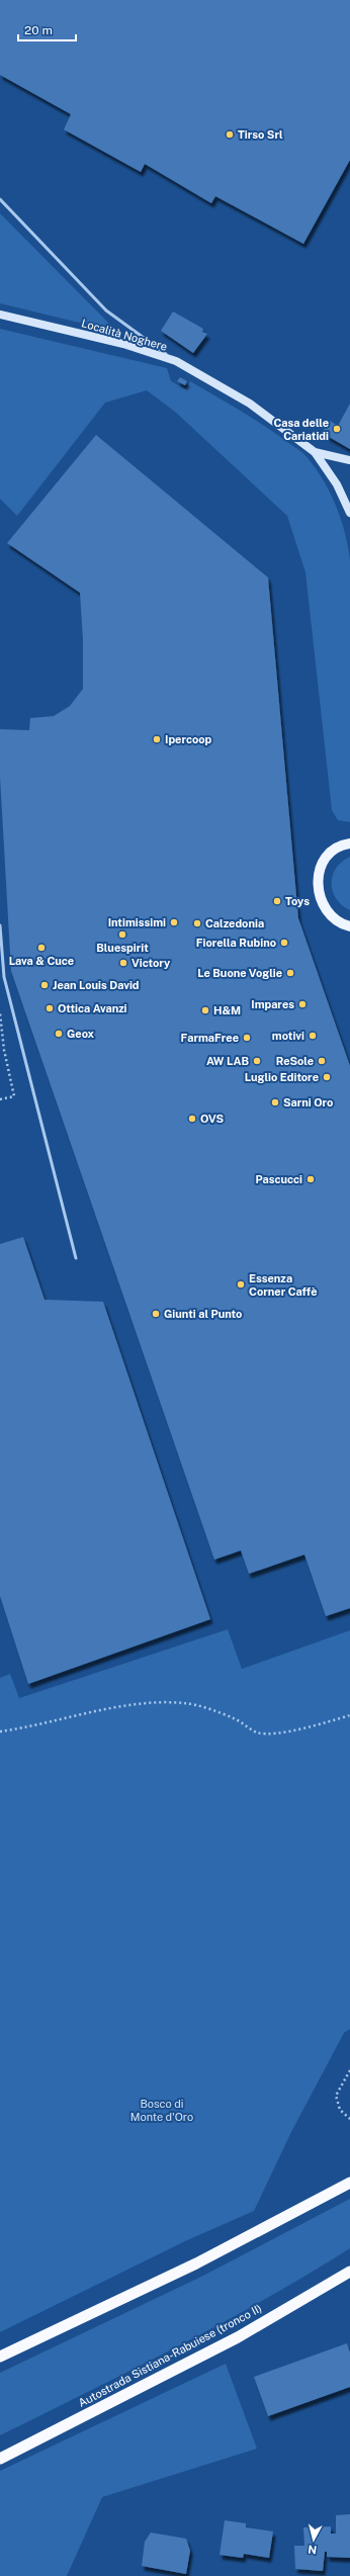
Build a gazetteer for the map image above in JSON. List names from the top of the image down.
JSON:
{
  "streets": {
    "highway": ["Autostrada Sistiana-Rabuiese (tronco II)"],
    "main road": ["Località Noghere"]
  },
  "parks": ["Bosco di Monte d'Oro"],
  "places": [
    "Tirso Srl",
    "Casa delle Cariatidi",
    "Ipercoop",
    "Toys",
    "Intimissimi",
    "Calzedonia",
    "Bluespirit",
    "Fiorella Rubino",
    "Lava & Cuce",
    "Victory",
    "Le Buone Voglie",
    "Jean Louis David",
    "Impares",
    "Ottica Avanzi",
    "H&M",
    "Geox",
    "motivi",
    "FarmaFree",
    "AW LAB",
    "ReSole",
    "Luglio Editore",
    "Sarni Oro",
    "OVS",
    "Pascucci",
    "Essenza Corner Caffè",
    "Giunti al Punto"
  ],
  "scale_bar": "20 m",
  "north": "bottom"
}
